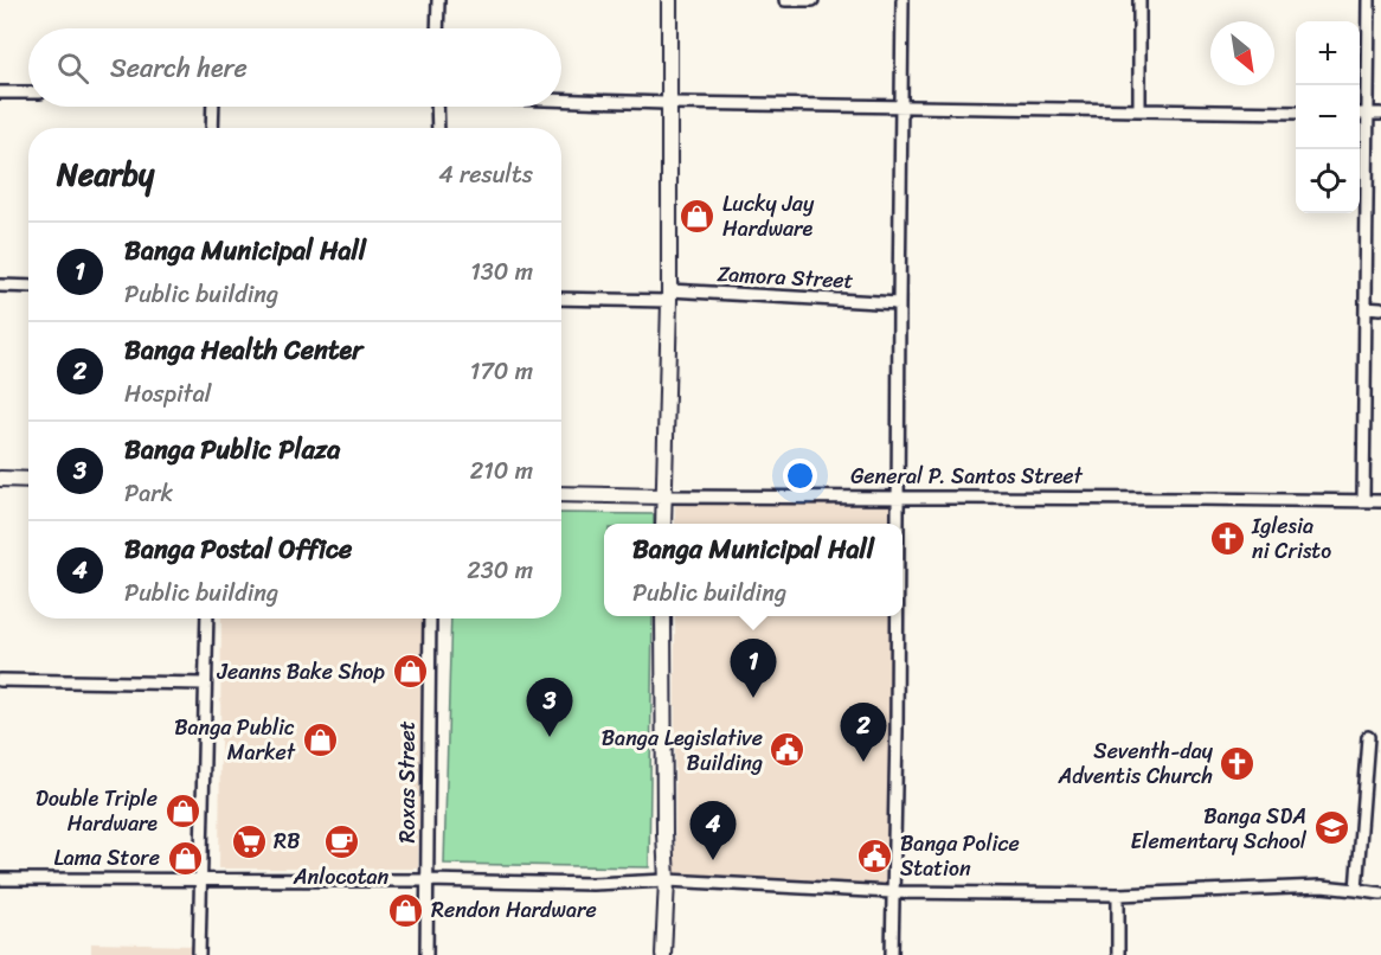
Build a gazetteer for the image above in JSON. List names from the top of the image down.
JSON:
{
  "streets": {
    "main road": ["General P. Santos Street"],
    "street": ["Zamora Street", "Roxas Street"]
  },
  "places": {
    "shop": [
      "Lucky Jay Hardware",
      "Jeanns Bake Shop",
      "Banga Public Market",
      "Double Triple Hardware",
      "Lama Store",
      "Rendon Hardware"
    ],
    "church": ["Iglesia ni Cristo", "Seventh-day Adventis Church"],
    "public building": ["Banga Legislative Building", "Banga Police Station"],
    "school or university": ["Banga SDA Elementary School"],
    "supermarket": ["RB"],
    "cafe": ["Anlocotan"]
  },
  "north": "bottom right",
  "page": {
    "map_buttons": ["+", "−"],
    "search": "Search here",
    "heading": ["Nearby", "4 results"],
    "list": [
      {
        "mark": "1",
        "name": "Banga Municipal Hall",
        "note": "Public building",
        "value": "130 m"
      },
      {
        "mark": "2",
        "name": "Banga Health Center",
        "note": "Hospital",
        "value": "170 m"
      },
      {
        "mark": "3",
        "name": "Banga Public Plaza",
        "note": "Park",
        "value": "210 m"
      },
      {
        "mark": "4",
        "name": "Banga Postal Office",
        "note": "Public building",
        "value": "230 m"
      }
    ],
    "popup": ["Banga Municipal Hall", "Public building"],
    "pins": [
      "1",
      "3",
      "2",
      "4"
    ]
  }
}
